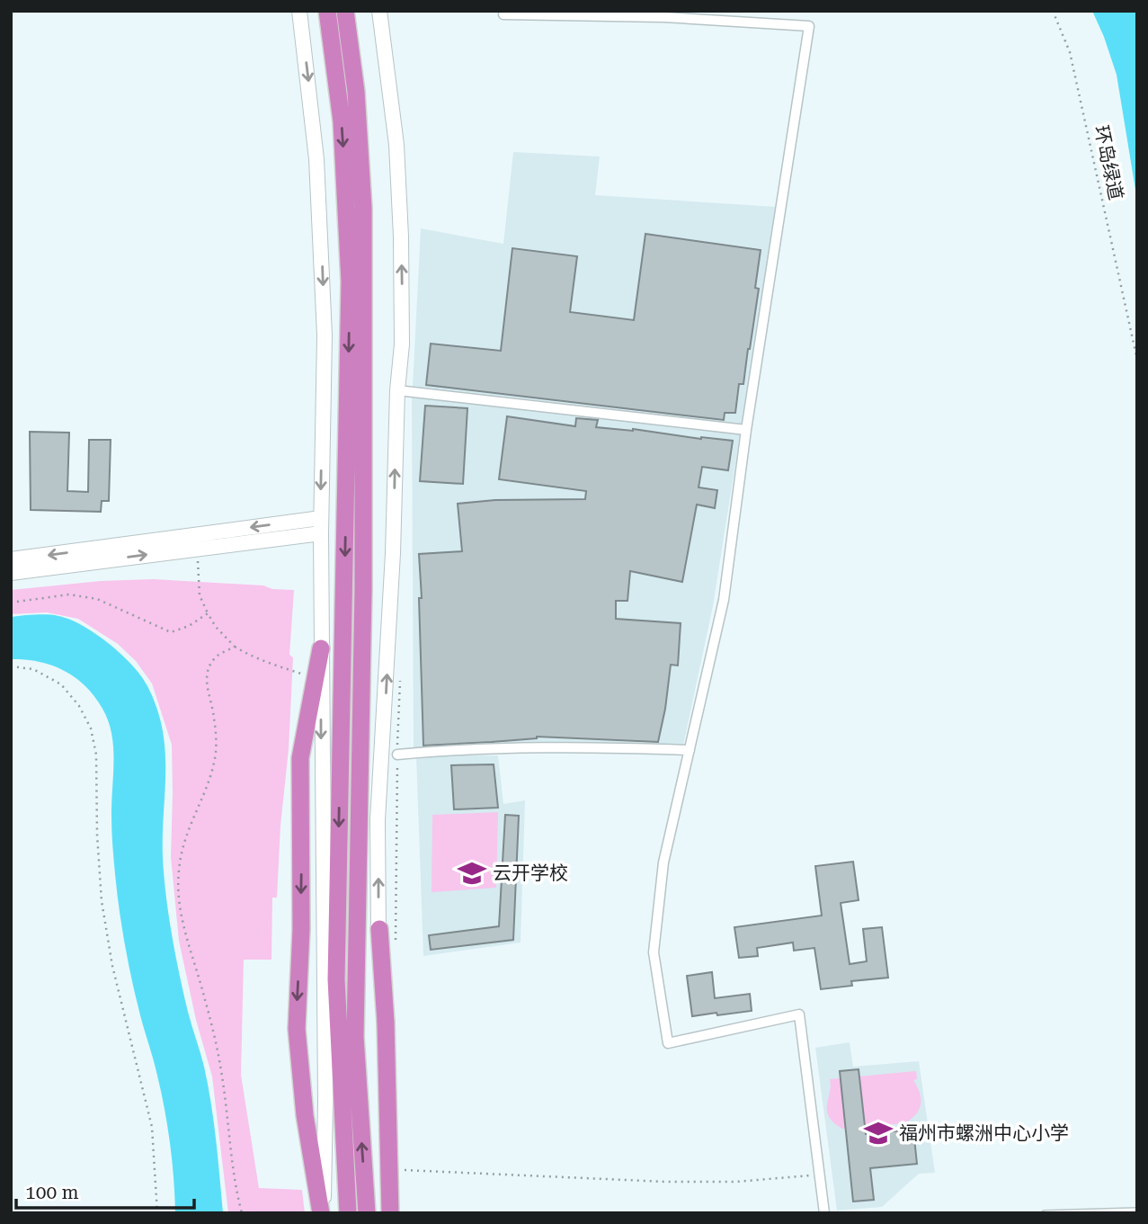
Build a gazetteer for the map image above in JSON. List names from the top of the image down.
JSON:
{
  "streets": {
    "path": ["环岛绿道"]
  },
  "places": {
    "school or university": ["云开学校", "福州市螺洲中心小学"]
  },
  "scale_bar": "100 m"
}
